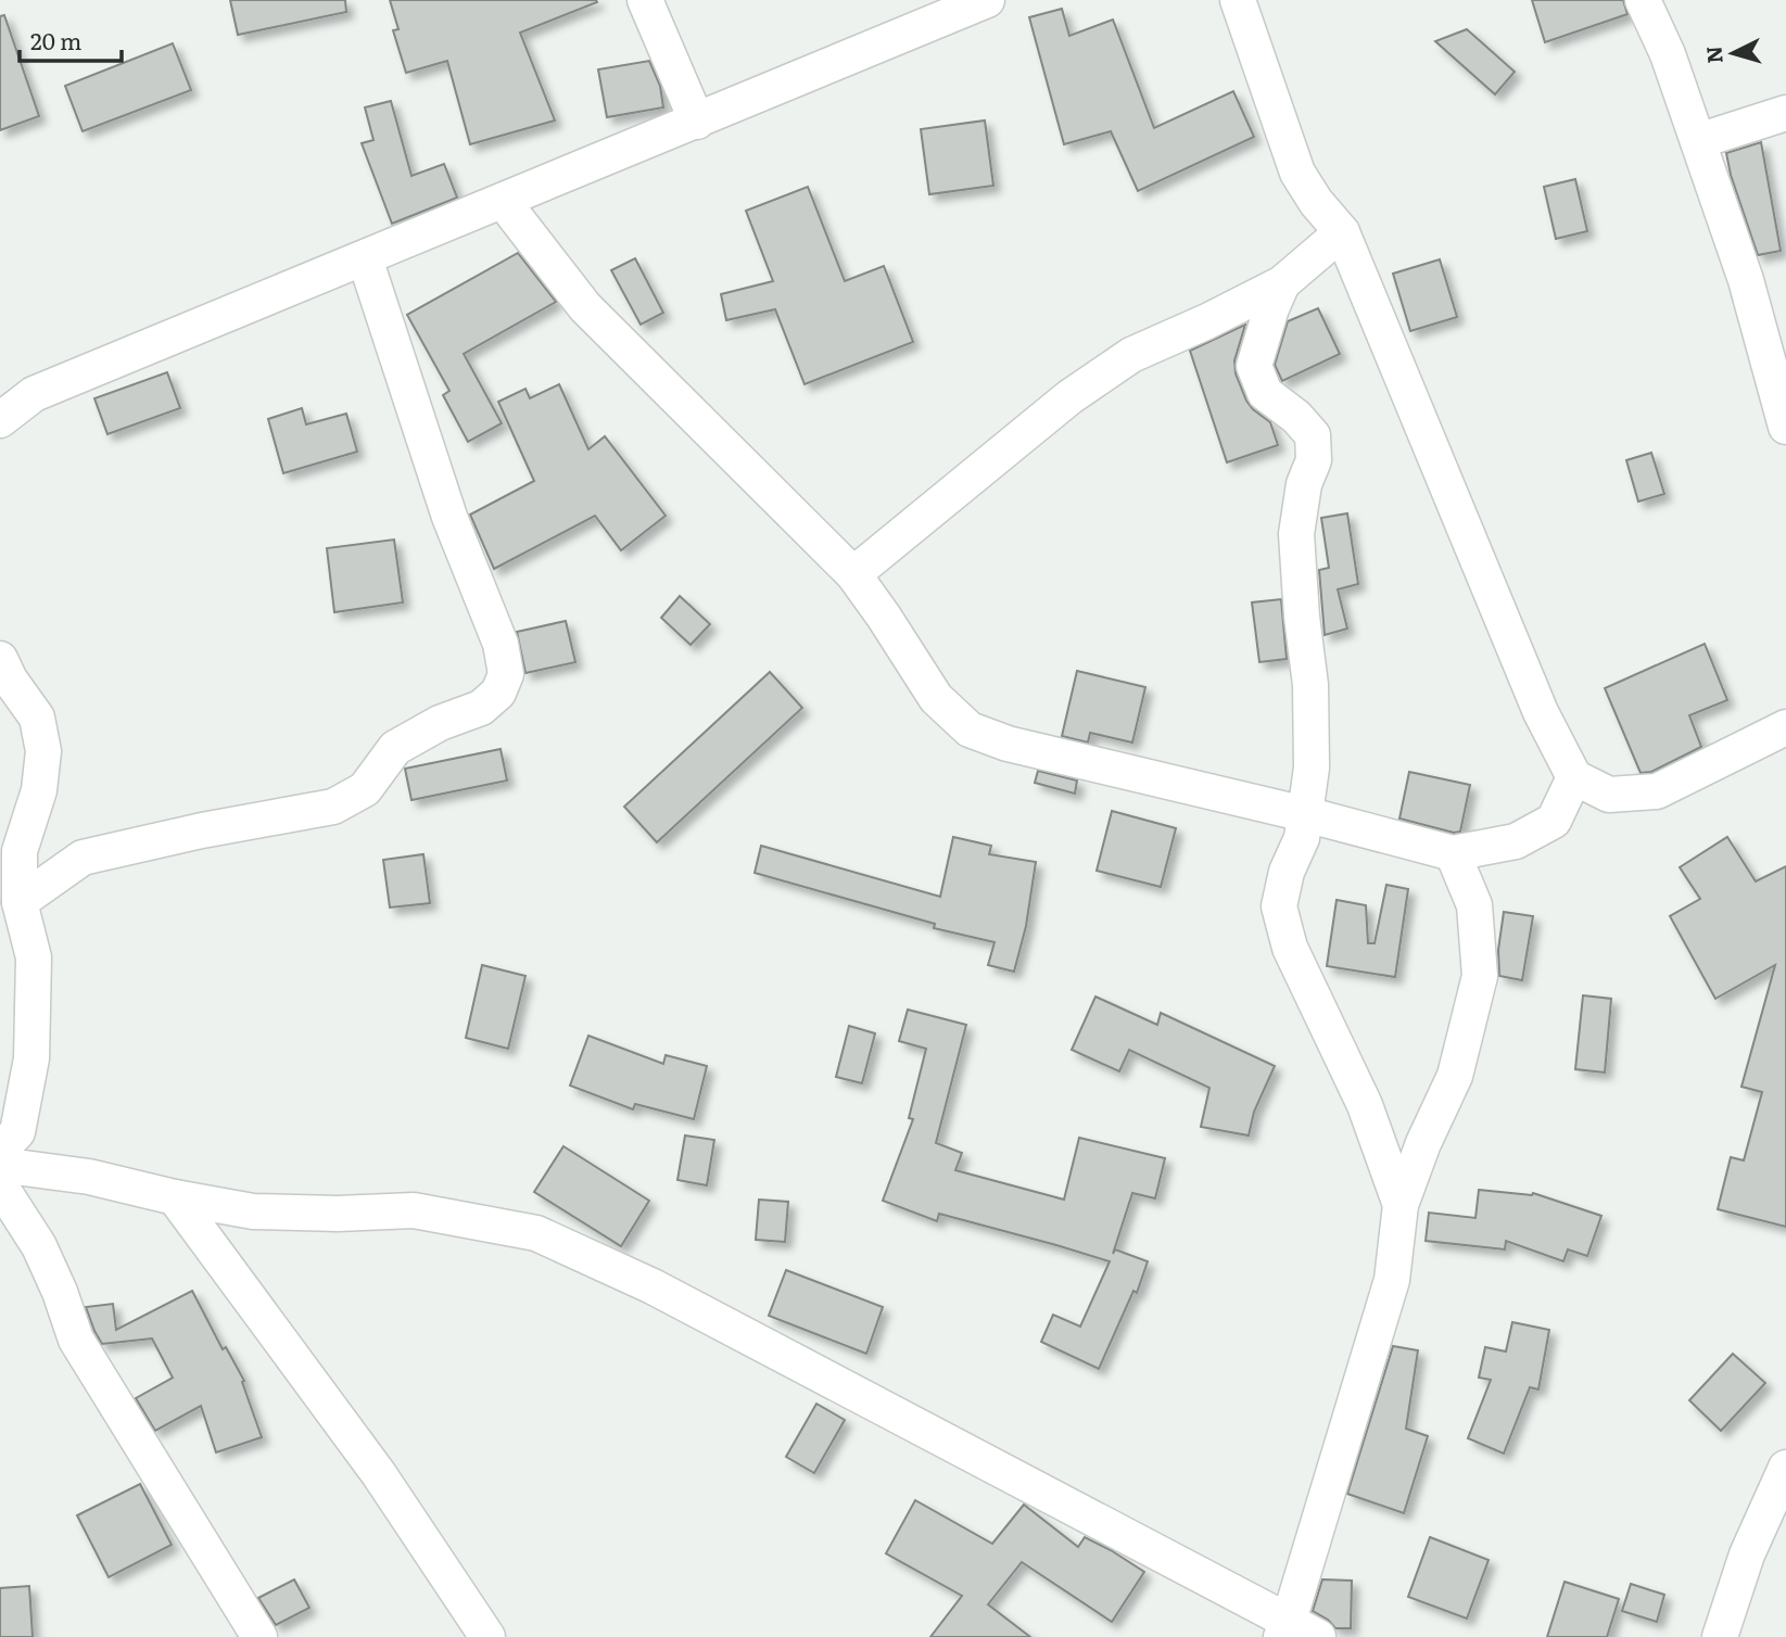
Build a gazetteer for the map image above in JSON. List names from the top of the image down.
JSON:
{
  "scale_bar": "20 m",
  "north": "left"
}
